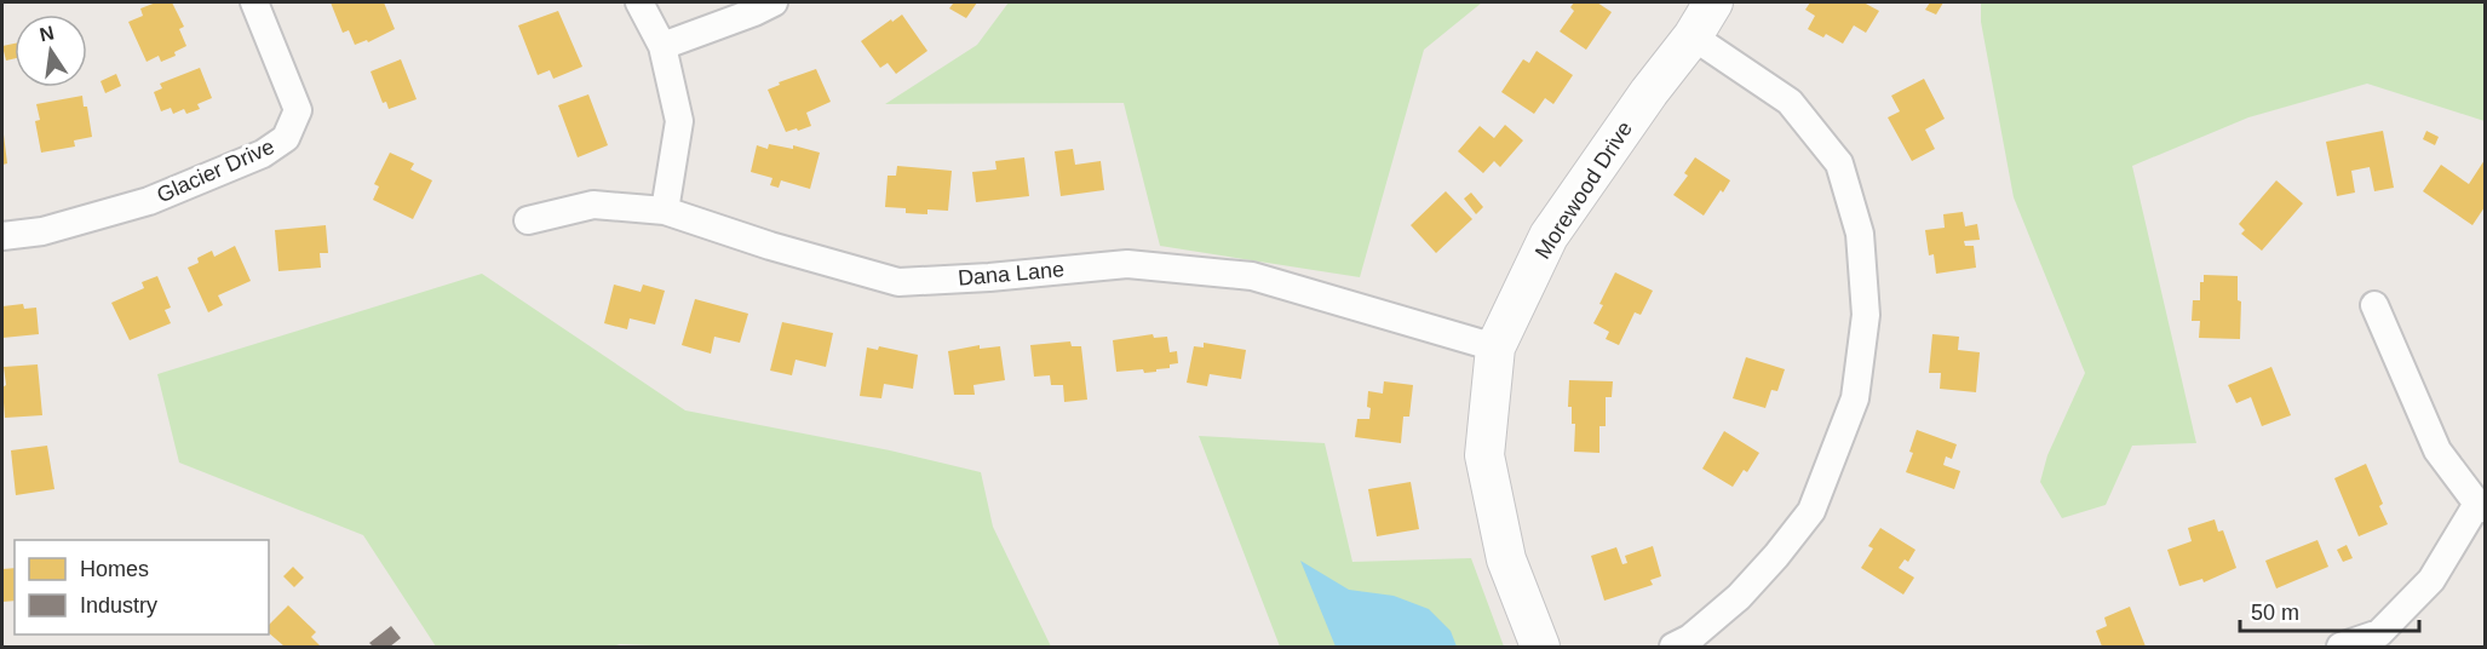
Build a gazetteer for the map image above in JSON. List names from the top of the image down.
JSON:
{
  "streets": {
    "street": ["Glacier Drive", "Morewood Drive", "Dana Lane"]
  },
  "crossings": [
    ["Morewood Drive", "Dana Lane"]
  ],
  "legend": ["Homes", "Industry"],
  "scale_bar": "50 m",
  "north": "top"
}
